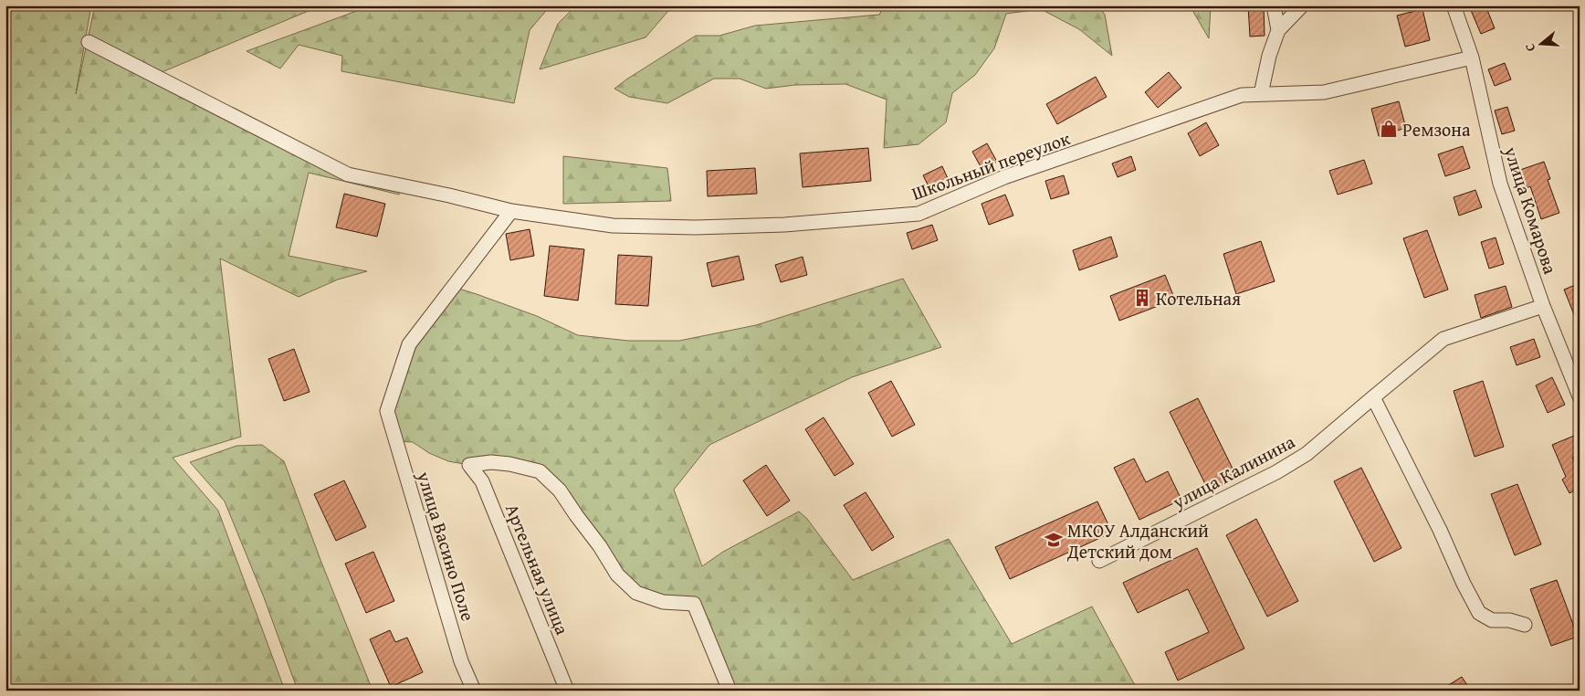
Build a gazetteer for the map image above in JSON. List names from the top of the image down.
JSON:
{
  "streets": {
    "street": [
      "Школьный переулок",
      "улица Комарова",
      "улица Калинина",
      "улица Васино Поле",
      "Артельная улица"
    ]
  },
  "crossings": [
    ["Школьный переулок", "улица Комарова"],
    ["Школьный переулок", "улица Васино Поле"],
    ["улица Комарова", "улица Калинина"]
  ],
  "places": {
    "shop": ["Ремзона"],
    "building": ["Котельная"],
    "school or university": ["МКОУ Алданский Детский дом"]
  },
  "north": "left"
}
